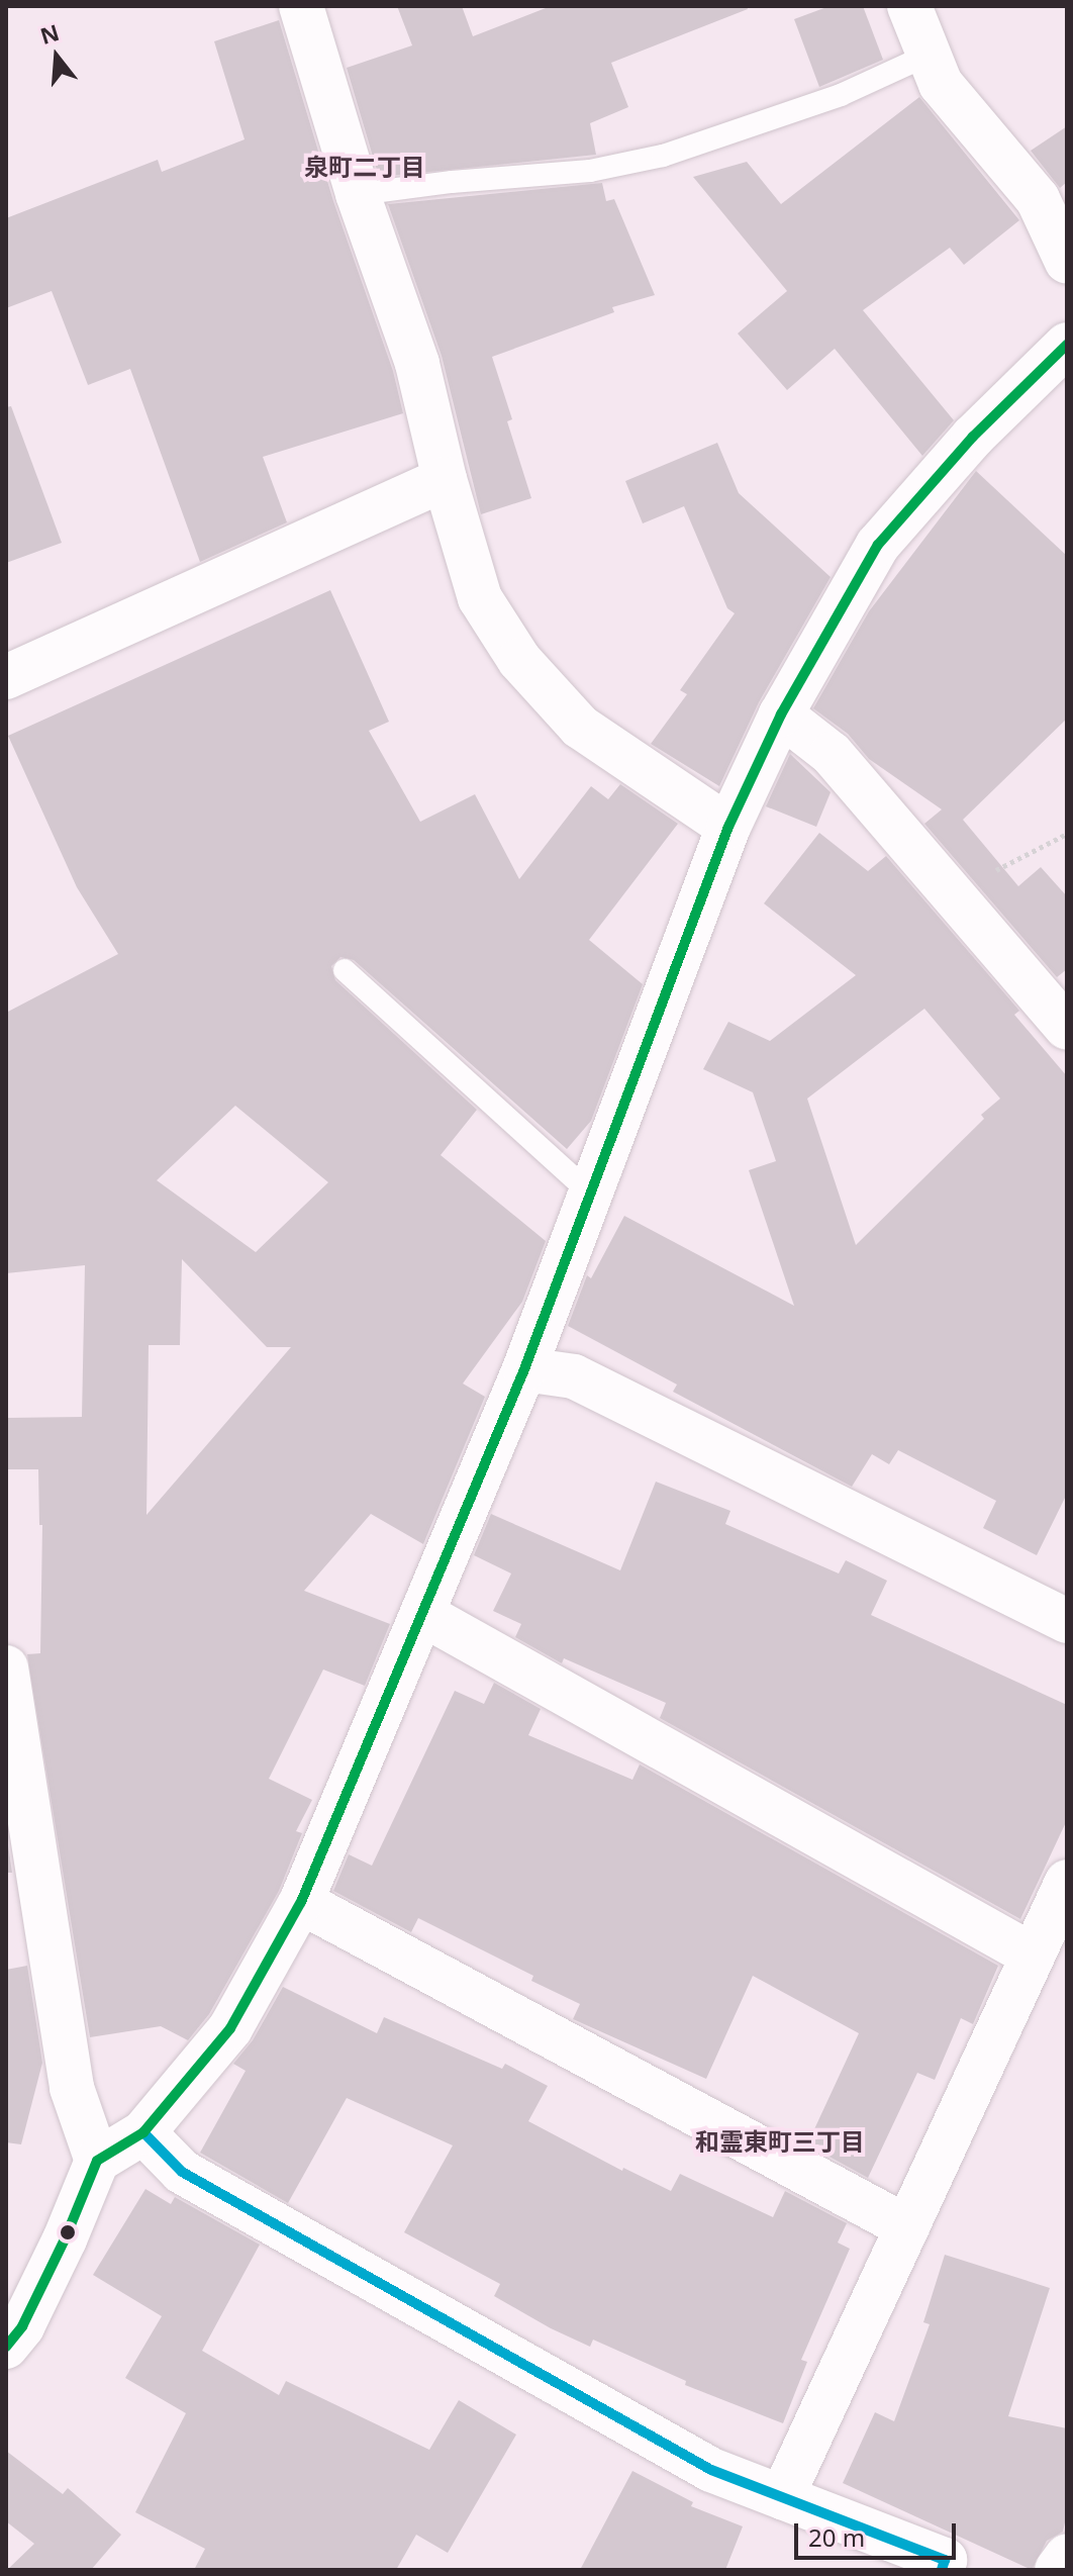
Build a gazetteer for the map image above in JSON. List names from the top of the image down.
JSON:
{
  "districts": ["泉町二丁目", "和霊東町三丁目"],
  "scale_bar": "20 m",
  "north": "top"
}
